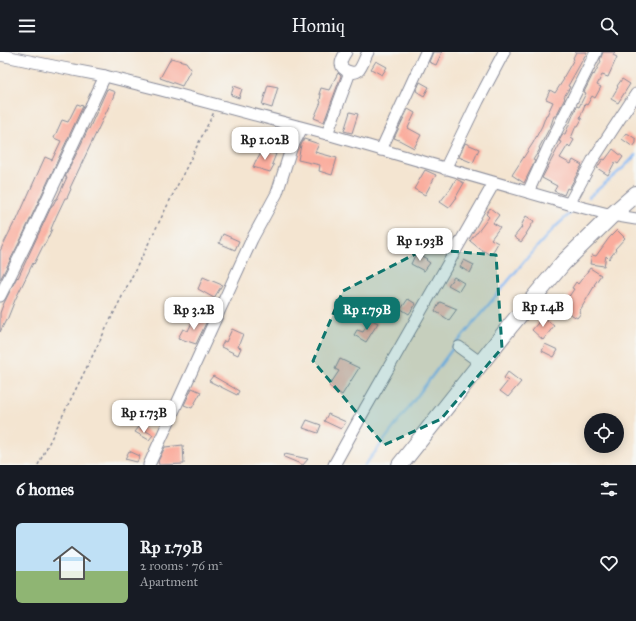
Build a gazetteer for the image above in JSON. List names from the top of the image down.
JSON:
{
  "page": {
    "header": "Homiq",
    "price": [
      "Rp 1.02B",
      "Rp 1.93B",
      "Rp 1.4B",
      "Rp 3.2B",
      "Rp 1.79B",
      "Rp 1.73B"
    ],
    "heading": "6 homes",
    "list": [
      {
        "name": "Rp 1.79B",
        "note": "2 rooms · 76 m² · Apartment"
      }
    ]
  }
}
